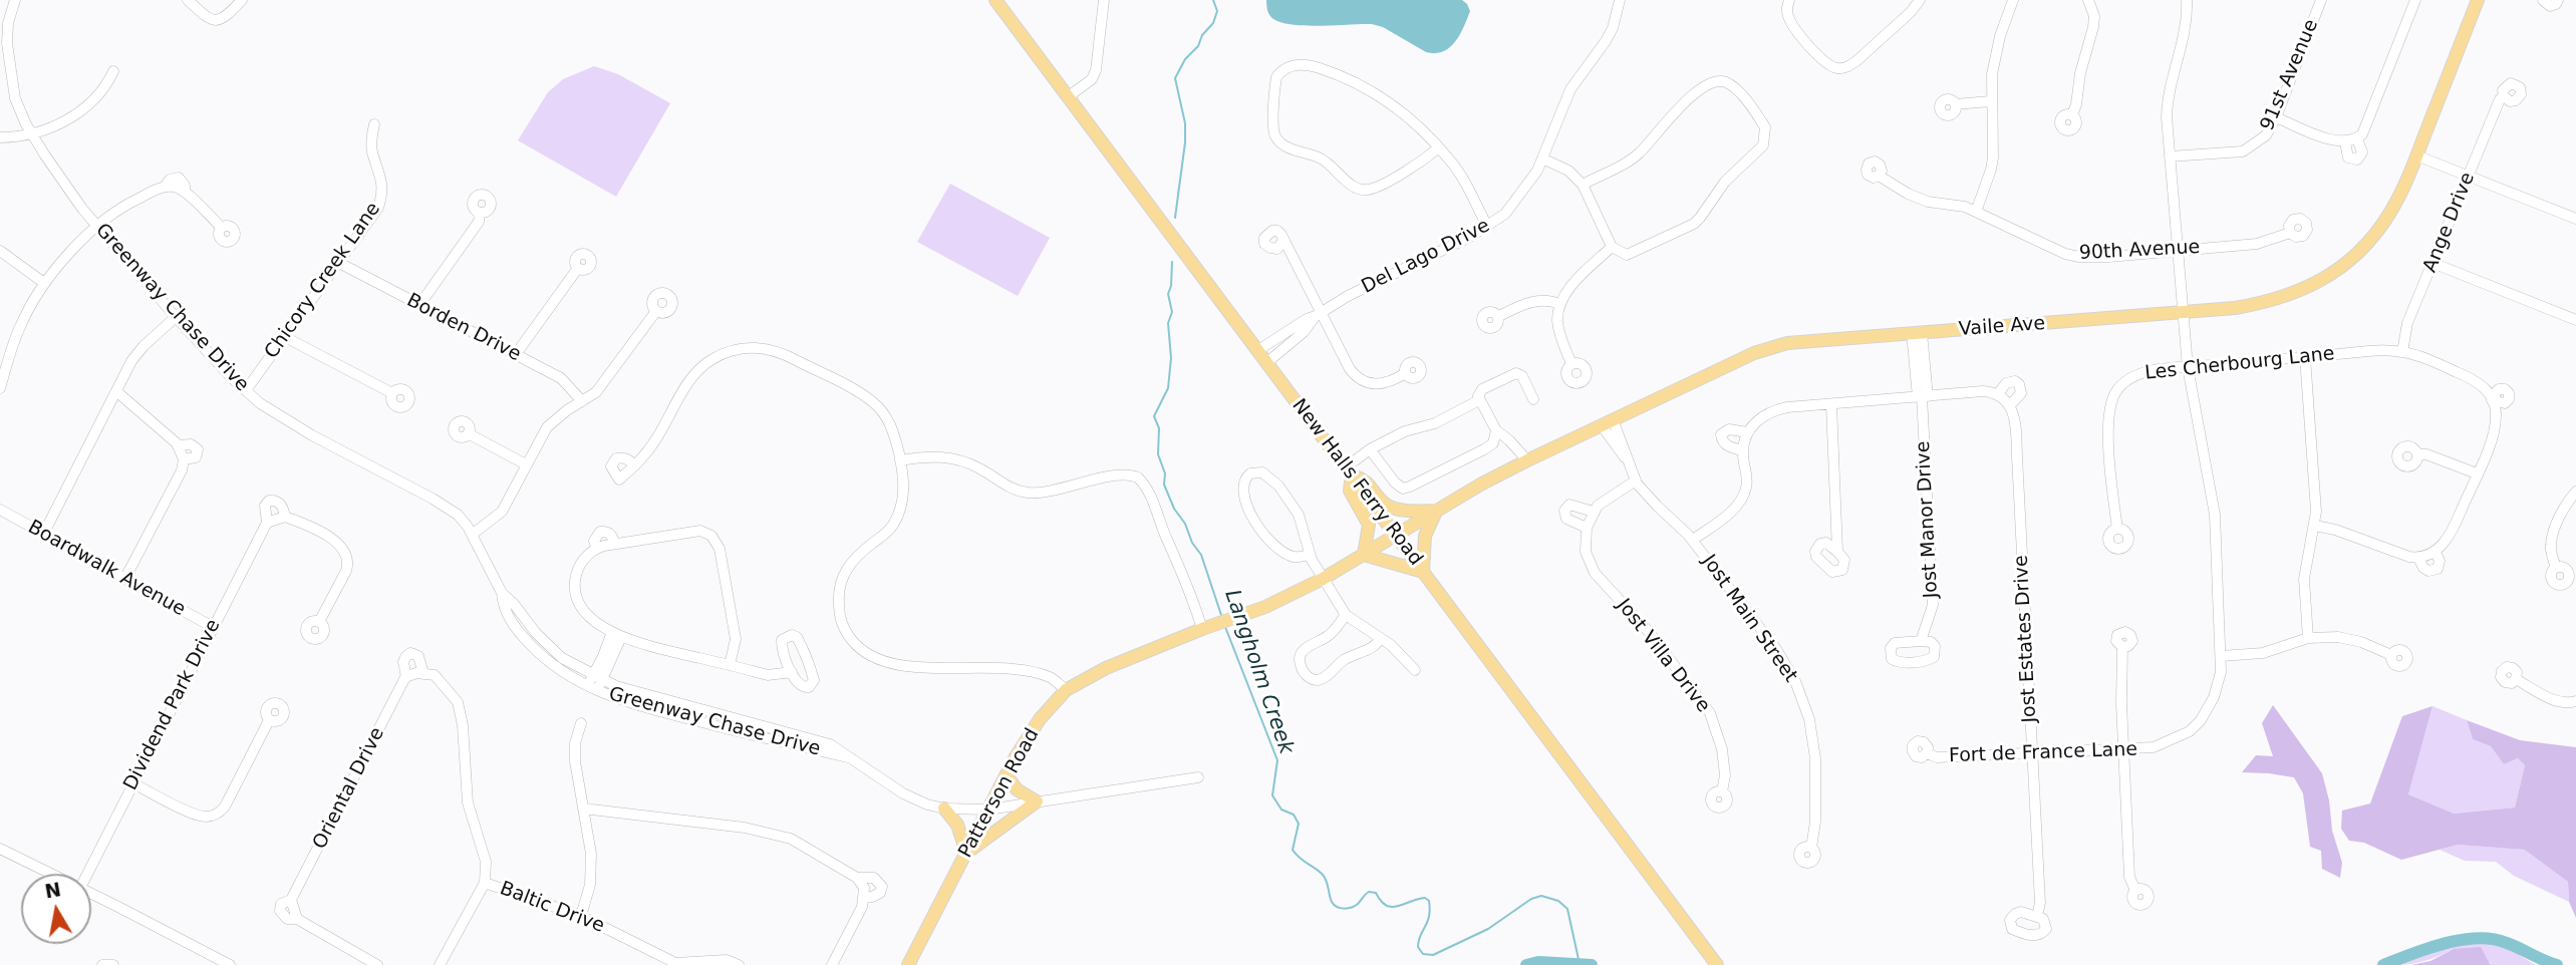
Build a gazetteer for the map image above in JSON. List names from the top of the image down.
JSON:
{
  "streets": {
    "main road": ["Vaile Ave", "New Halls Ferry Road", "Patterson Road"],
    "street": [
      "91st Avenue",
      "Ange Drive",
      "90th Avenue",
      "Del Lago Drive",
      "Chicory Creek Lane",
      "Greenway Chase Drive",
      "Borden Drive",
      "Les Cherbourg Lane",
      "Jost Manor Drive",
      "Boardwalk Avenue",
      "Jost Main Street",
      "Jost Estates Drive",
      "Jost Villa Drive",
      "Dividend Park Drive",
      "Fort de France Lane",
      "Oriental Drive",
      "Baltic Drive"
    ]
  },
  "crossings": [
    ["91st Avenue", "Fort de France Lane"],
    ["Ange Drive", "Les Cherbourg Lane"],
    ["90th Avenue", "Fort de France Lane"],
    ["Del Lago Drive", "New Halls Ferry Road"],
    ["Chicory Creek Lane", "Greenway Chase Drive"],
    ["Chicory Creek Lane", "Borden Drive"],
    ["Greenway Chase Drive", "Patterson Road"],
    ["Vaile Ave", "New Halls Ferry Road"],
    ["Vaile Ave", "Jost Manor Drive"],
    ["Vaile Ave", "Jost Main Street"],
    ["Vaile Ave", "Fort de France Lane"],
    ["Vaile Ave", "Patterson Road"],
    ["Les Cherbourg Lane", "Fort de France Lane"],
    ["New Halls Ferry Road", "Patterson Road"],
    ["Jost Manor Drive", "Jost Estates Drive"],
    ["Boardwalk Avenue", "Dividend Park Drive"],
    ["Jost Main Street", "Jost Villa Drive"],
    ["Jost Estates Drive", "Fort de France Lane"],
    ["Oriental Drive", "Baltic Drive"]
  ],
  "water": ["Langholm Creek"],
  "north": "top"
}
